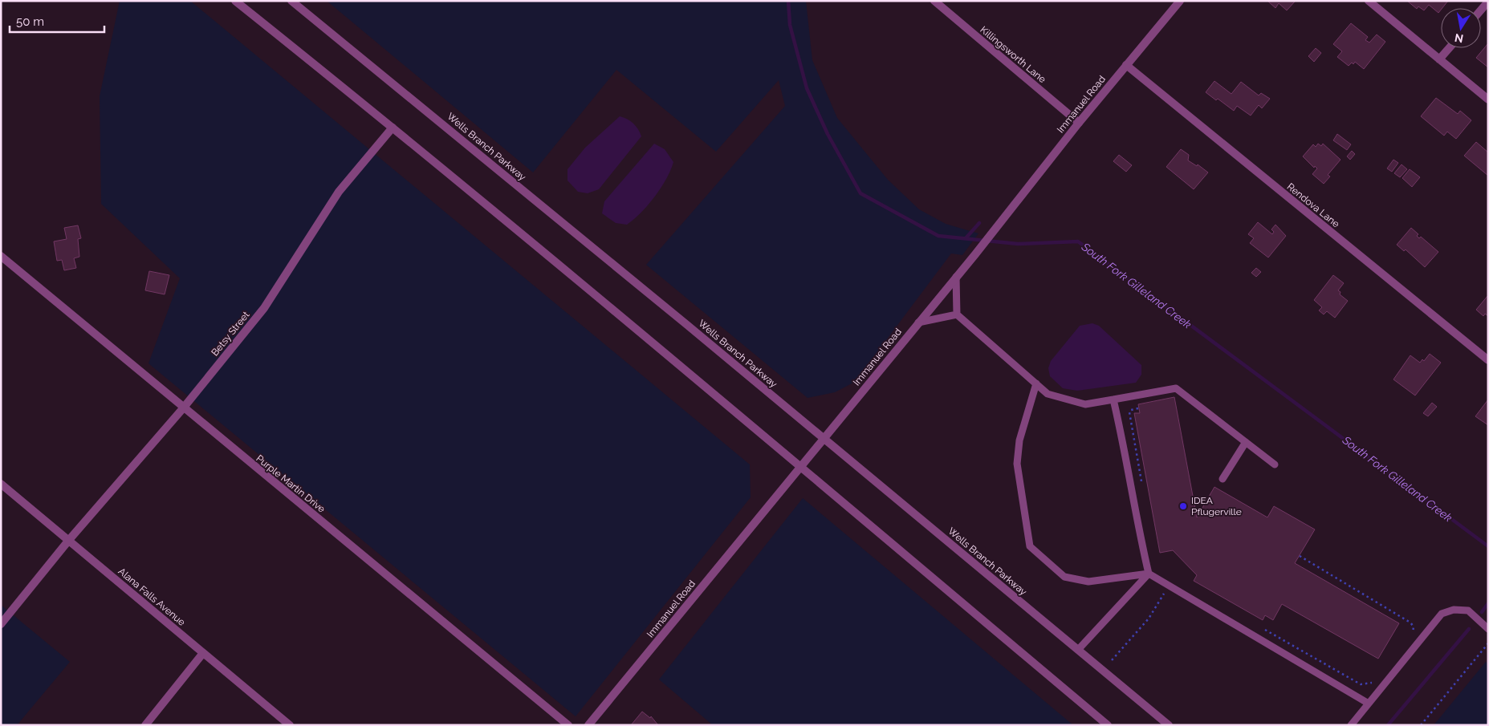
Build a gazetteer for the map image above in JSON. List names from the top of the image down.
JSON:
{
  "streets": {
    "street": [
      "Killingsworth Lane",
      "Immanuel Road",
      "Wells Branch Parkway",
      "Rendova Lane",
      "Betsy Street",
      "Purple Martin Drive",
      "Alana Falls Avenue"
    ]
  },
  "crossings": [
    ["Killingsworth Lane", "Immanuel Road"],
    ["Immanuel Road", "Wells Branch Parkway"],
    ["Immanuel Road", "Rendova Lane"],
    ["Betsy Street", "Purple Martin Drive"],
    ["Betsy Street", "Alana Falls Avenue"]
  ],
  "water": ["South Fork Gilleland Creek"],
  "places": ["IDEA Pflugerville"],
  "scale_bar": "50 m",
  "north": "bottom"
}
